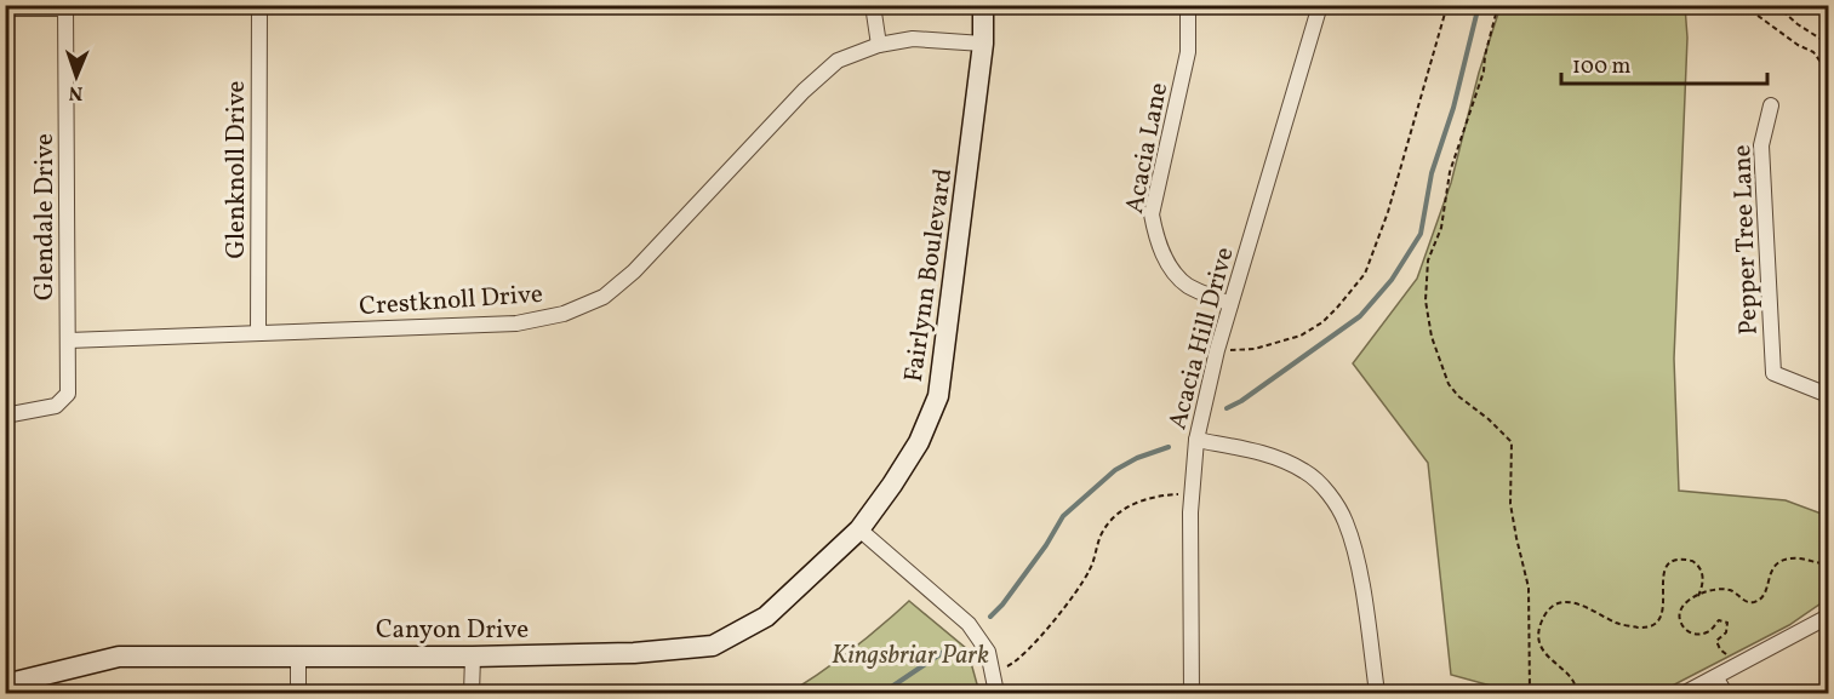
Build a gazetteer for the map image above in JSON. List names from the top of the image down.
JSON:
{
  "streets": {
    "street": [
      "Acacia Lane",
      "Glenknoll Drive",
      "Glendale Drive",
      "Pepper Tree Lane",
      "Fairlynn Boulevard",
      "Crestknoll Drive",
      "Acacia Hill Drive",
      "Canyon Drive"
    ]
  },
  "crossings": [
    ["Acacia Lane", "Acacia Hill Drive"],
    ["Glenknoll Drive", "Crestknoll Drive"],
    ["Glendale Drive", "Crestknoll Drive"],
    ["Fairlynn Boulevard", "Crestknoll Drive"],
    ["Fairlynn Boulevard", "Canyon Drive"]
  ],
  "parks": ["Kingsbriar Park"],
  "scale_bar": "100 m",
  "north": "bottom"
}
